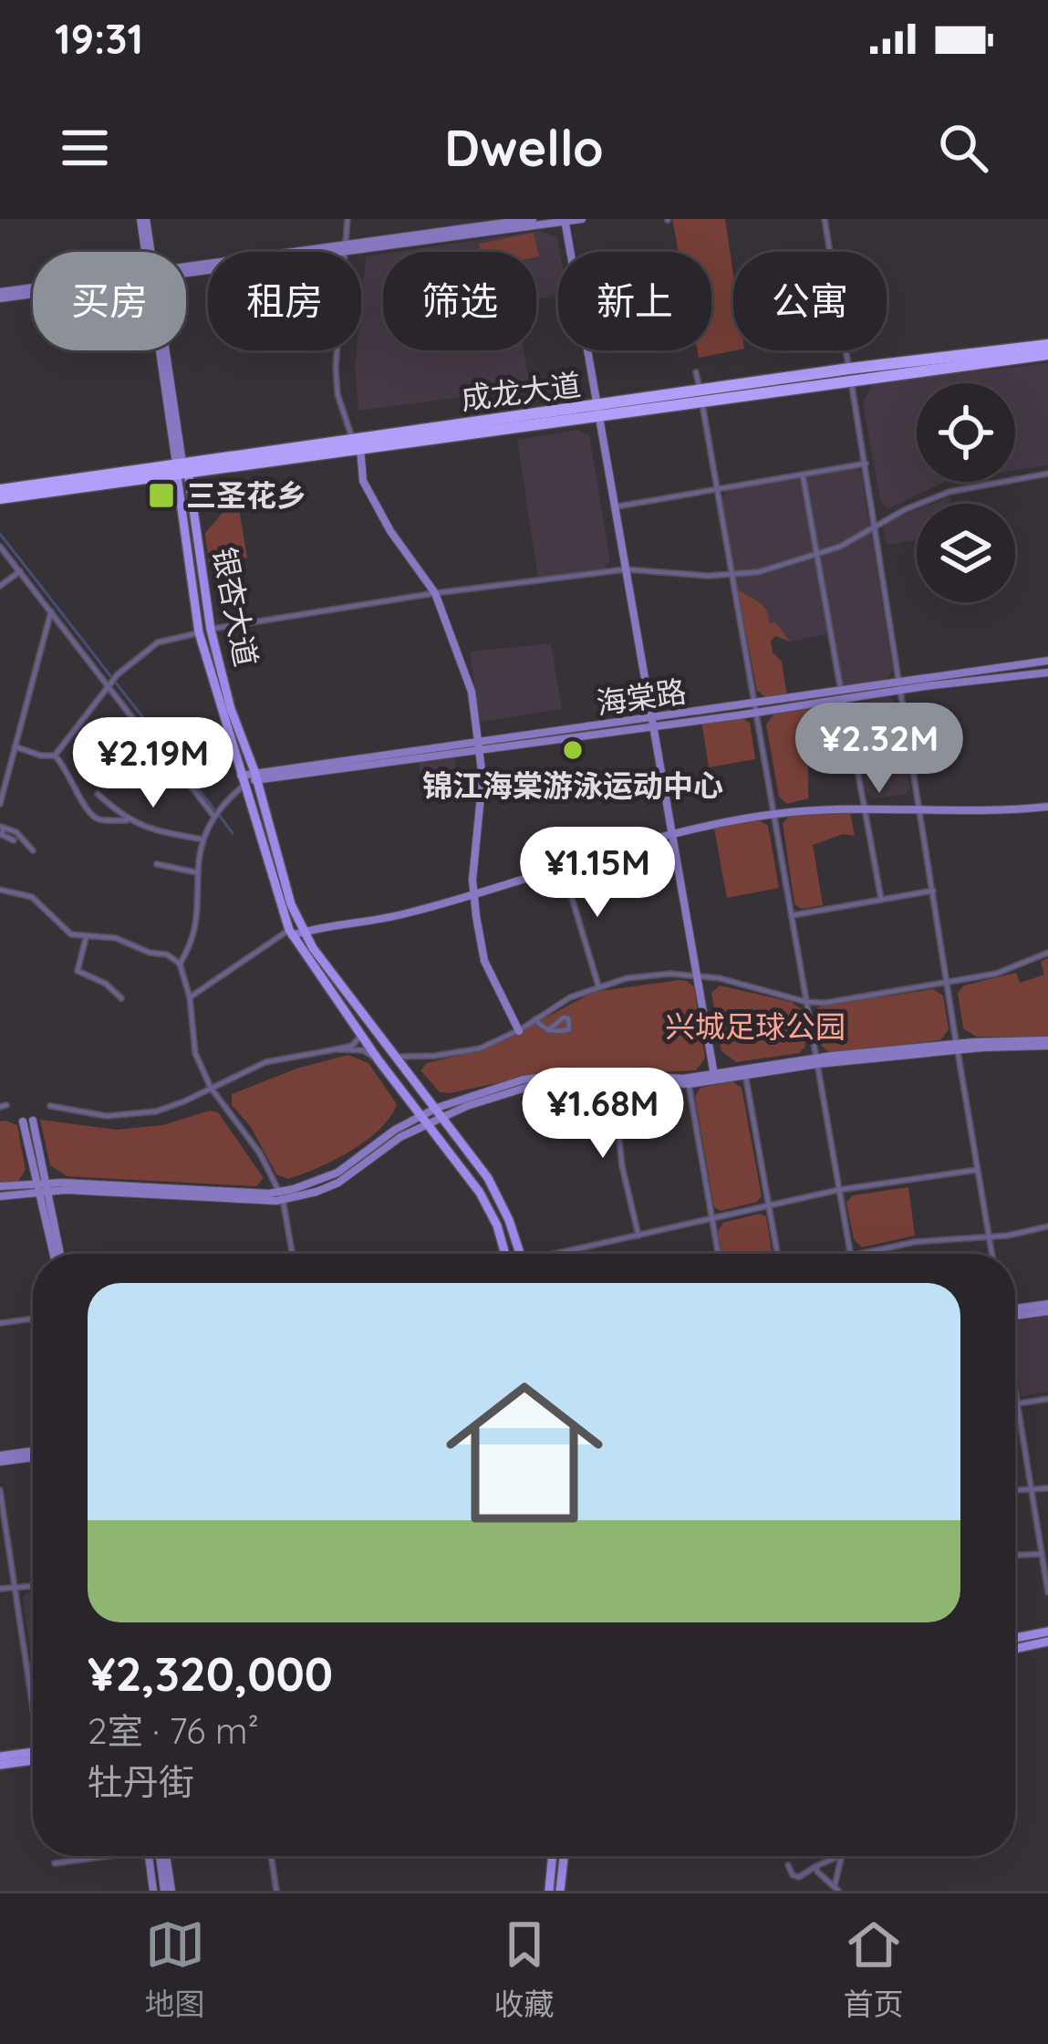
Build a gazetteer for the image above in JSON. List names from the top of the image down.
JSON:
{
  "streets": {
    "highway": ["成龙大道"],
    "main road": ["银杏大道"],
    "street": ["海棠路"]
  },
  "crossings": [
    ["成龙大道", "银杏大道"],
    ["银杏大道", "海棠路"]
  ],
  "parks": ["兴城足球公园"],
  "places": {
    "transit": ["三圣花乡"],
    "other": ["锦江海棠游泳运动中心"]
  },
  "page": {
    "status": "19:31",
    "header": "Dwello",
    "chip": [
      "买房",
      "租房",
      "筛选",
      "新上",
      "公寓"
    ],
    "price": [
      "¥2.32M",
      "¥2.19M",
      "¥1.15M",
      "¥1.68M"
    ],
    "list": [
      {
        "name": "¥2,320,000",
        "note": "2室 · 76 m² · 牡丹街"
      }
    ],
    "tabs": ["地图", "收藏", "首页"]
  }
}
